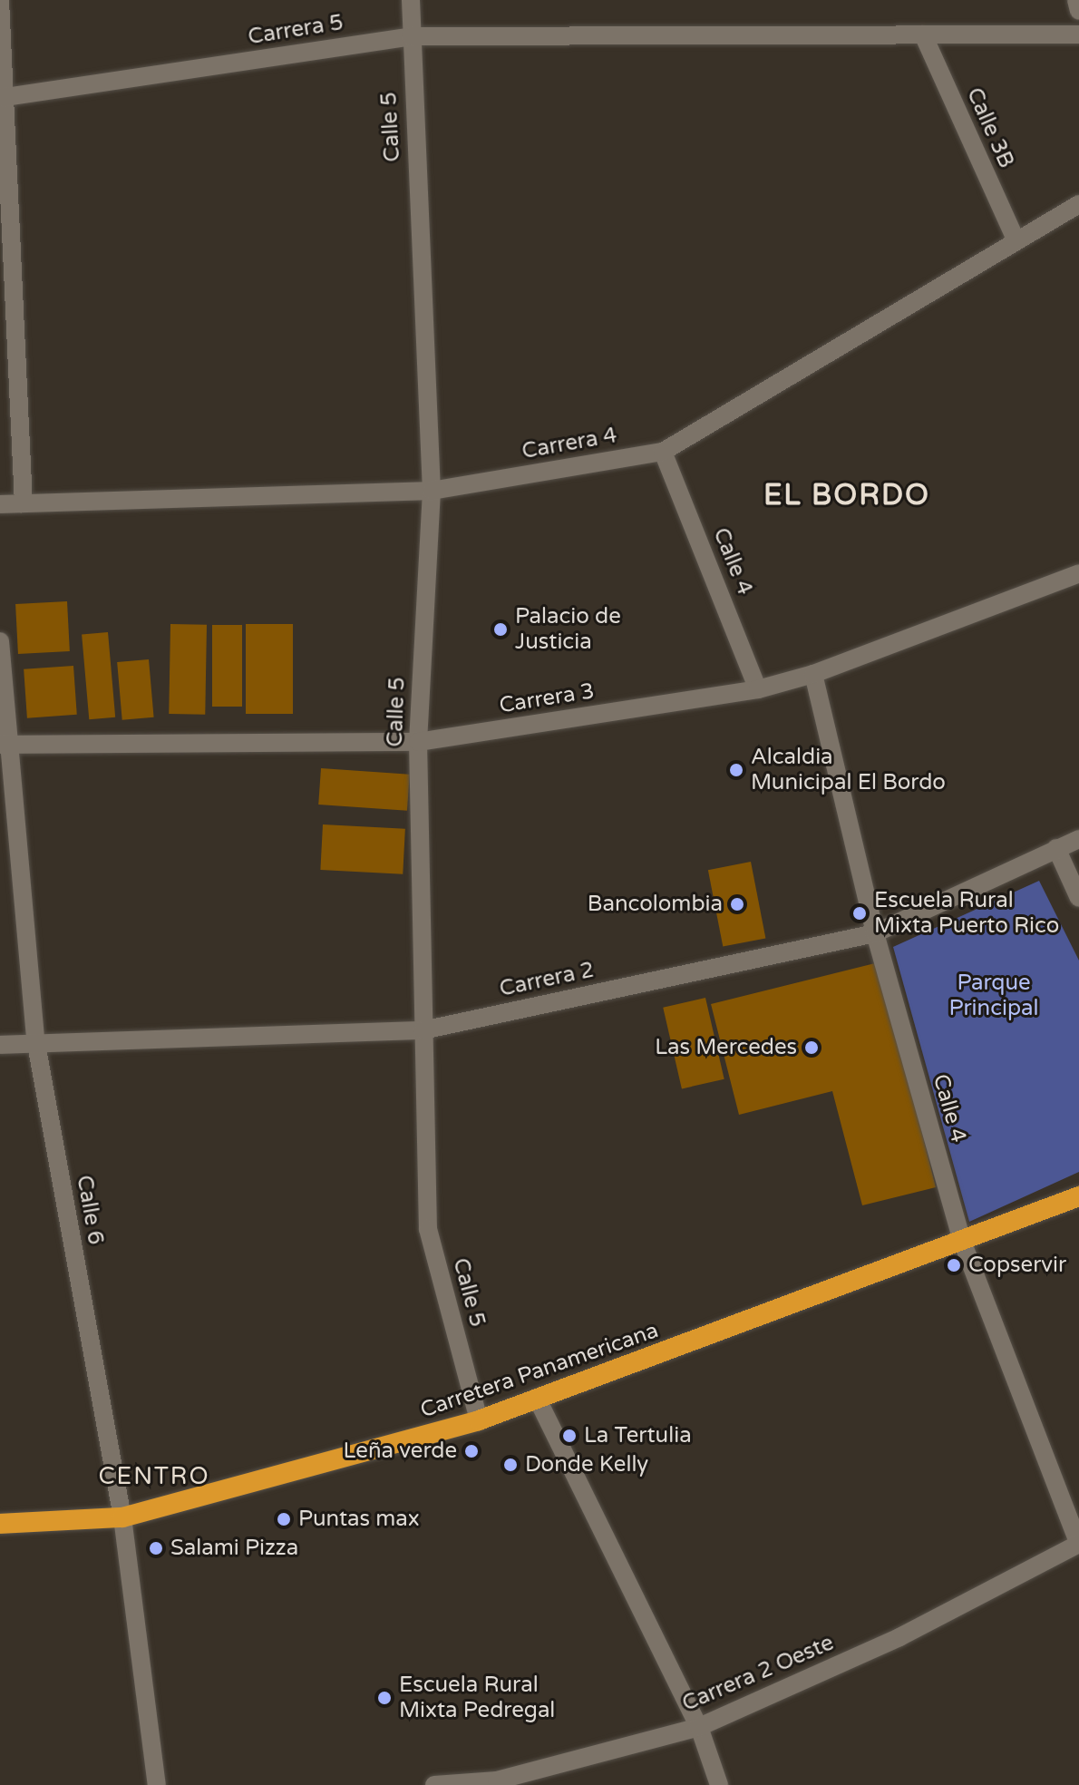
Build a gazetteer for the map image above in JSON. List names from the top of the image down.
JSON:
{
  "streets": {
    "highway": ["Carretera Panamericana"],
    "street": [
      "Carrera 5",
      "Calle 5",
      "Calle 3B",
      "Carrera 4",
      "Calle 4",
      "Carrera 3",
      "Carrera 2",
      "Calle 6",
      "Carrera 2 Oeste"
    ]
  },
  "crossings": [
    ["Carrera 5", "Calle 5"],
    ["Carrera 5", "Calle 3B"],
    ["Calle 5", "Carrera 4"],
    ["Calle 5", "Carrera 3"],
    ["Calle 5", "Carrera 2"],
    ["Calle 5", "Carretera Panamericana"],
    ["Calle 3B", "Carrera 4"],
    ["Carrera 4", "Calle 4"],
    ["Calle 4", "Carrera 3"],
    ["Calle 4", "Carrera 2"],
    ["Calle 4", "Carretera Panamericana"],
    ["Calle 4", "Carrera 2 Oeste"],
    ["Carrera 3", "Calle 6"],
    ["Carrera 2", "Calle 6"],
    ["Calle 6", "Carretera Panamericana"]
  ],
  "districts": ["EL BORDO", "CENTRO"],
  "parks": ["Parque Principal"],
  "places": [
    "Palacio de Justicia",
    "Alcaldia Municipal El Bordo",
    "Bancolombia",
    "Escuela Rural Mixta Puerto Rico",
    "Las Mercedes",
    "Copservir",
    "La Tertulia",
    "Leña verde",
    "Donde Kelly",
    "Puntas max",
    "Salami Pizza",
    "Escuela Rural Mixta Pedregal"
  ]
}
